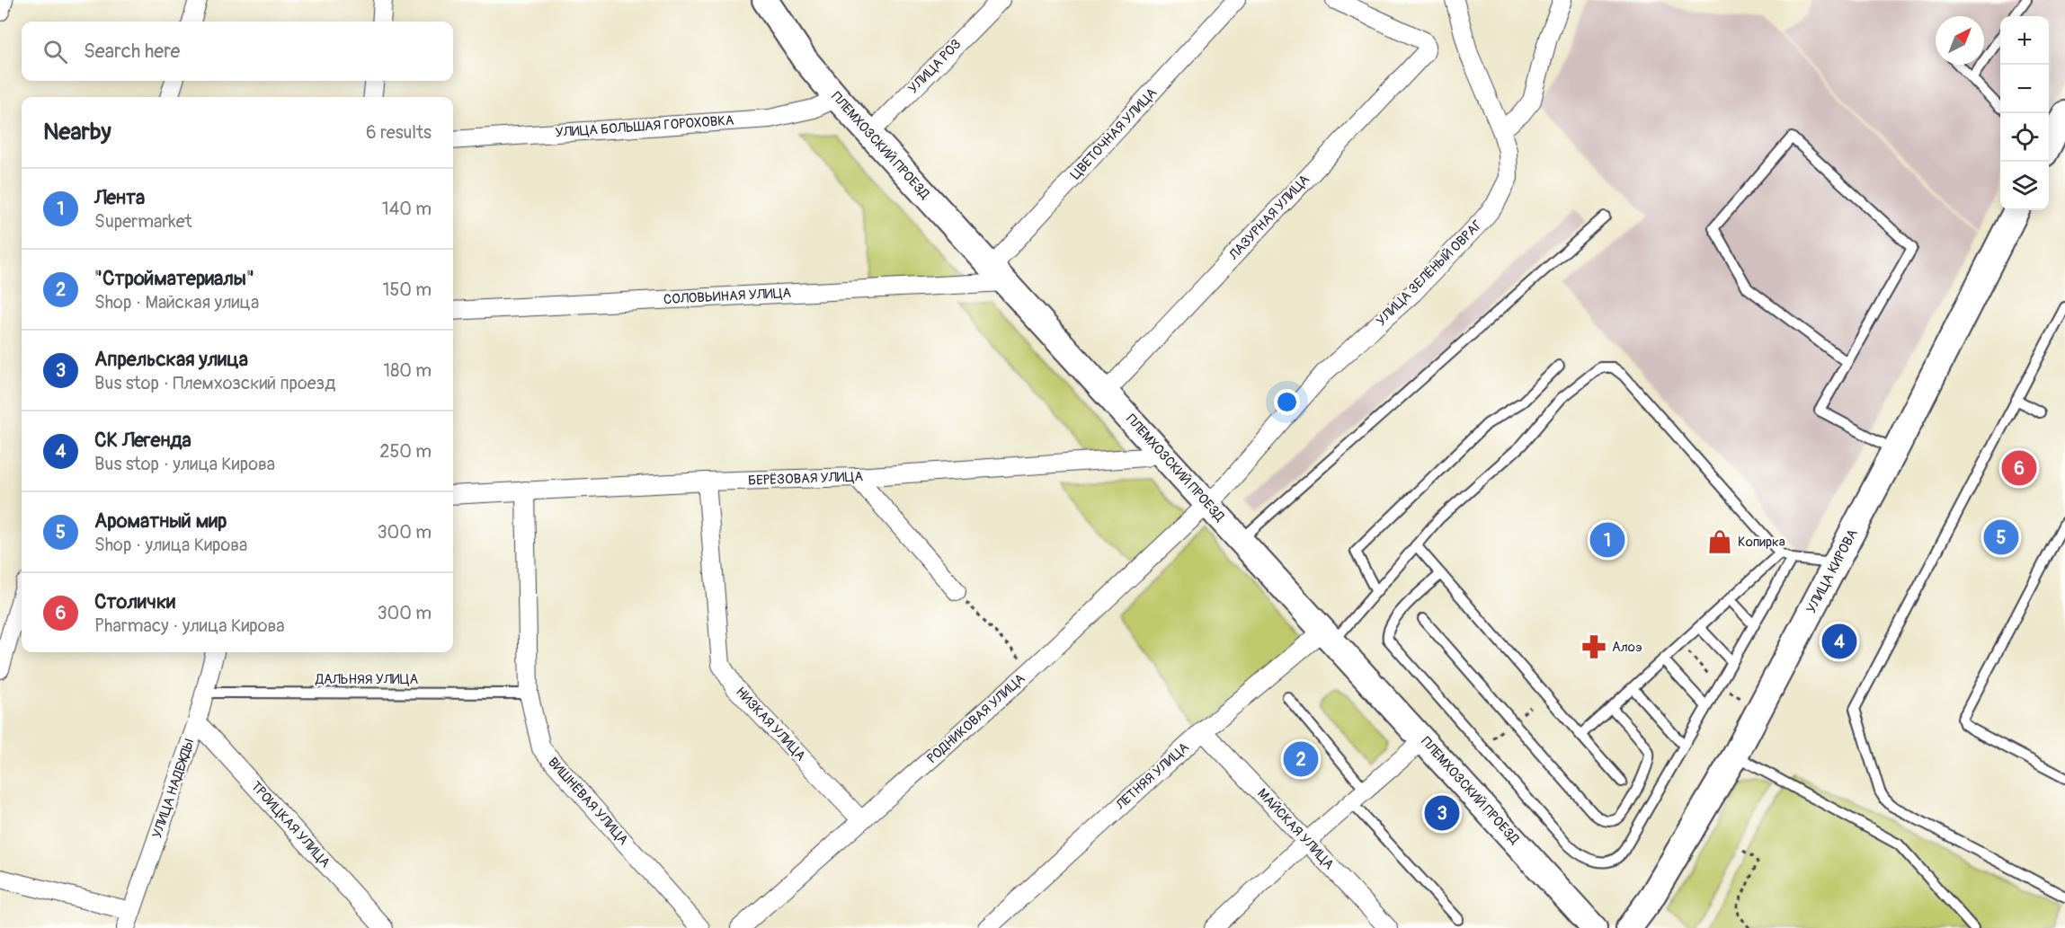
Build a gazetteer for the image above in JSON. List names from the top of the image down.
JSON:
{
  "streets": {
    "main road": ["ПЛЕМХОЗСКИЙ ПРОЕЗД", "УЛИЦА КИРОВА"],
    "street": [
      "УЛИЦА РОЗ",
      "УЛИЦА БОЛЬШАЯ ГОРОХОВКА",
      "ЦВЕТОЧНАЯ УЛИЦА",
      "ЛАЗУРНАЯ УЛИЦА",
      "УЛИЦА ЗЕЛЁНЫЙ ОВРАГ",
      "СОЛОВЬИНАЯ УЛИЦА",
      "БЕРЁЗОВАЯ УЛИЦА",
      "РОДНИКОВАЯ УЛИЦА",
      "НИЗКАЯ УЛИЦА",
      "ЛЕТНЯЯ УЛИЦА",
      "УЛИЦА НАДЕЖДЫ",
      "ВИШНЁВАЯ УЛИЦА",
      "ТРОИЦКАЯ УЛИЦА",
      "МАЙСКАЯ УЛИЦА"
    ],
    "lane": ["ДАЛЬНЯЯ УЛИЦА"]
  },
  "crossings": [
    ["УЛИЦА РОЗ", "ПЛЕМХОЗСКИЙ ПРОЕЗД"],
    ["УЛИЦА БОЛЬШАЯ ГОРОХОВКА", "ПЛЕМХОЗСКИЙ ПРОЕЗД"],
    ["ЦВЕТОЧНАЯ УЛИЦА", "ПЛЕМХОЗСКИЙ ПРОЕЗД"],
    ["ЦВЕТОЧНАЯ УЛИЦА", "СОЛОВЬИНАЯ УЛИЦА"],
    ["ПЛЕМХОЗСКИЙ ПРОЕЗД", "ЛАЗУРНАЯ УЛИЦА"],
    ["ПЛЕМХОЗСКИЙ ПРОЕЗД", "УЛИЦА ЗЕЛЁНЫЙ ОВРАГ"],
    ["ПЛЕМХОЗСКИЙ ПРОЕЗД", "СОЛОВЬИНАЯ УЛИЦА"],
    ["ПЛЕМХОЗСКИЙ ПРОЕЗД", "БЕРЁЗОВАЯ УЛИЦА"],
    ["ПЛЕМХОЗСКИЙ ПРОЕЗД", "РОДНИКОВАЯ УЛИЦА"],
    ["ПЛЕМХОЗСКИЙ ПРОЕЗД", "ЛЕТНЯЯ УЛИЦА"],
    ["УЛИЦА ЗЕЛЁНЫЙ ОВРАГ", "РОДНИКОВАЯ УЛИЦА"],
    ["БЕРЁЗОВАЯ УЛИЦА", "НИЗКАЯ УЛИЦА"],
    ["БЕРЁЗОВАЯ УЛИЦА", "ВИШНЁВАЯ УЛИЦА"],
    ["ДАЛЬНЯЯ УЛИЦА", "УЛИЦА НАДЕЖДЫ"],
    ["ДАЛЬНЯЯ УЛИЦА", "ВИШНЁВАЯ УЛИЦА"],
    ["РОДНИКОВАЯ УЛИЦА", "НИЗКАЯ УЛИЦА"],
    ["ЛЕТНЯЯ УЛИЦА", "МАЙСКАЯ УЛИЦА"],
    ["УЛИЦА НАДЕЖДЫ", "ТРОИЦКАЯ УЛИЦА"]
  ],
  "places": {
    "shop": ["Копирка"],
    "pharmacy": ["Алоэ"]
  },
  "north": "top right",
  "page": {
    "map_buttons": ["+", "−"],
    "search": "Search here",
    "heading": ["Nearby", "6 results"],
    "list": [
      {
        "mark": "1",
        "name": "Лента",
        "note": "Supermarket",
        "value": "140 m"
      },
      {
        "mark": "2",
        "name": "\"Стройматериалы\"",
        "note": "Shop · Майская улица",
        "value": "150 m"
      },
      {
        "mark": "3",
        "name": "Апрельская улица",
        "note": "Bus stop · Племхозский проезд",
        "value": "180 m"
      },
      {
        "mark": "4",
        "name": "СК Легенда",
        "note": "Bus stop · улица Кирова",
        "value": "250 m"
      },
      {
        "mark": "5",
        "name": "Ароматный мир",
        "note": "Shop · улица Кирова",
        "value": "300 m"
      },
      {
        "mark": "6",
        "name": "Столички",
        "note": "Pharmacy · улица Кирова",
        "value": "300 m"
      }
    ],
    "pins": [
      "6",
      "5",
      "1",
      "4",
      "2",
      "3"
    ]
  }
}
